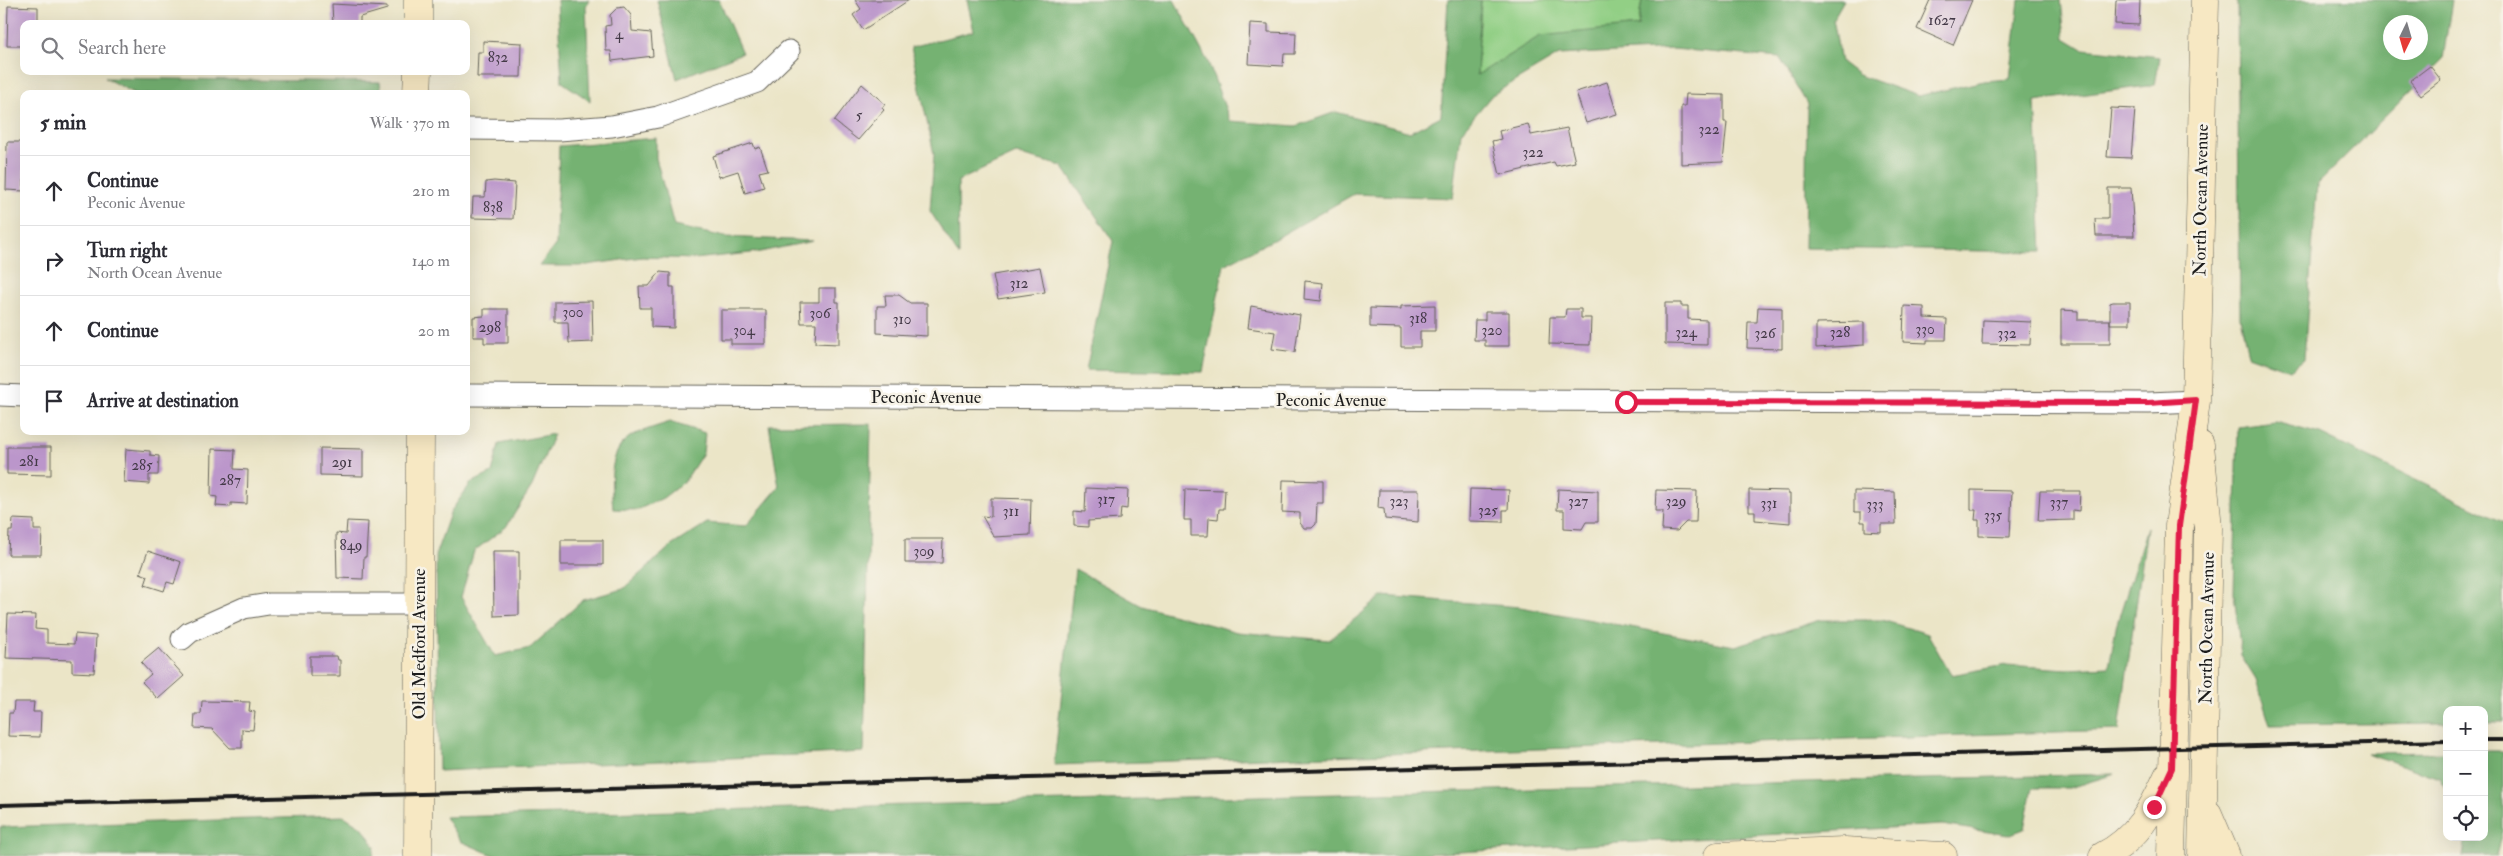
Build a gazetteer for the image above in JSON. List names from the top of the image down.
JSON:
{
  "streets": {
    "main road": ["North Ocean Avenue", "Old Medford Avenue"],
    "street": ["Peconic Avenue"]
  },
  "crossings": [
    ["North Ocean Avenue", "Peconic Avenue"]
  ],
  "house_numbers": [
    "1627",
    "4",
    "832",
    "5",
    "322",
    "322",
    "838",
    "312",
    "300",
    "306",
    "318",
    "310",
    "298",
    "330",
    "304",
    "320",
    "324",
    "328",
    "326",
    "332",
    "281",
    "291",
    "285",
    "287",
    "317",
    "323",
    "327",
    "329",
    "337",
    "331",
    "333",
    "325",
    "311",
    "335",
    "849",
    "309"
  ],
  "north": "bottom",
  "page": {
    "search": "Search here",
    "heading": ["5 min", "Walk · 370 m"],
    "list": [
      ["Continue", "Peconic Avenue", "210 m"],
      ["Turn right", "North Ocean Avenue", "140 m"],
      ["Continue", "20 m"],
      "Arrive at destination"
    ],
    "map_buttons": ["+", "−"]
  }
}
